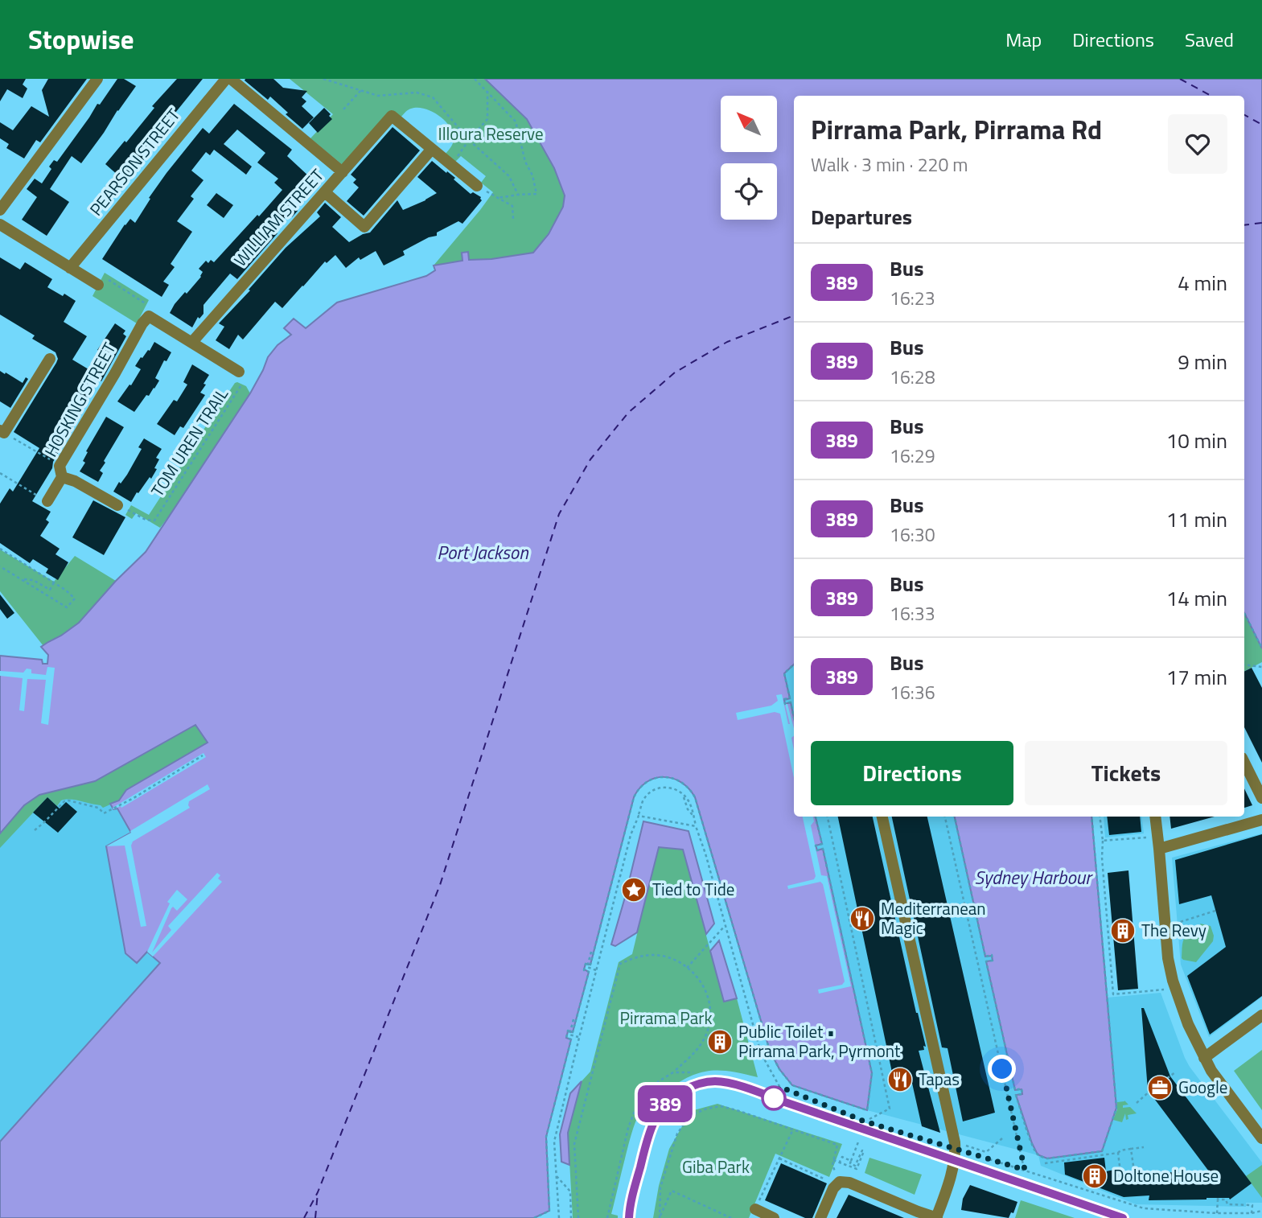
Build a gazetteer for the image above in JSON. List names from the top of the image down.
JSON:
{
  "streets": {
    "street": ["PEARSON STREET", "WILLIAM STREET", "HOSKING STREET"],
    "path": ["TOM UREN TRAIL"]
  },
  "water": ["Port Jackson", "Sydney Harbour"],
  "parks": ["Illoura Reserve", "Pirrama Park", "Giba Park"],
  "places": {
    "place": ["Tied to Tide"],
    "restaurant": ["Mediterranean Magic", "Tapas"],
    "building": ["The Revy", "Public Toilet • Pirrama Park, Pyrmont", "Doltone House"],
    "office": ["Google"]
  },
  "lines": ["bus line 389"],
  "north": "top left",
  "page": {
    "header": "Stopwise",
    "nav": ["Map", "Directions", "Saved"],
    "on_map": "389",
    "heading": [
      ["Pirrama Park, Pirrama Rd", "Walk · 3 min · 220 m"],
      "Departures"
    ],
    "list": [
      {
        "mark": "389",
        "name": "Bus",
        "note": "16:23",
        "value": "4 min"
      },
      {
        "mark": "389",
        "name": "Bus",
        "note": "16:28",
        "value": "9 min"
      },
      {
        "mark": "389",
        "name": "Bus",
        "note": "16:29",
        "value": "10 min"
      },
      {
        "mark": "389",
        "name": "Bus",
        "note": "16:30",
        "value": "11 min"
      },
      {
        "mark": "389",
        "name": "Bus",
        "note": "16:33",
        "value": "14 min"
      },
      {
        "mark": "389",
        "name": "Bus",
        "note": "16:36",
        "value": "17 min"
      }
    ],
    "buttons": ["Directions", "Tickets"]
  }
}
